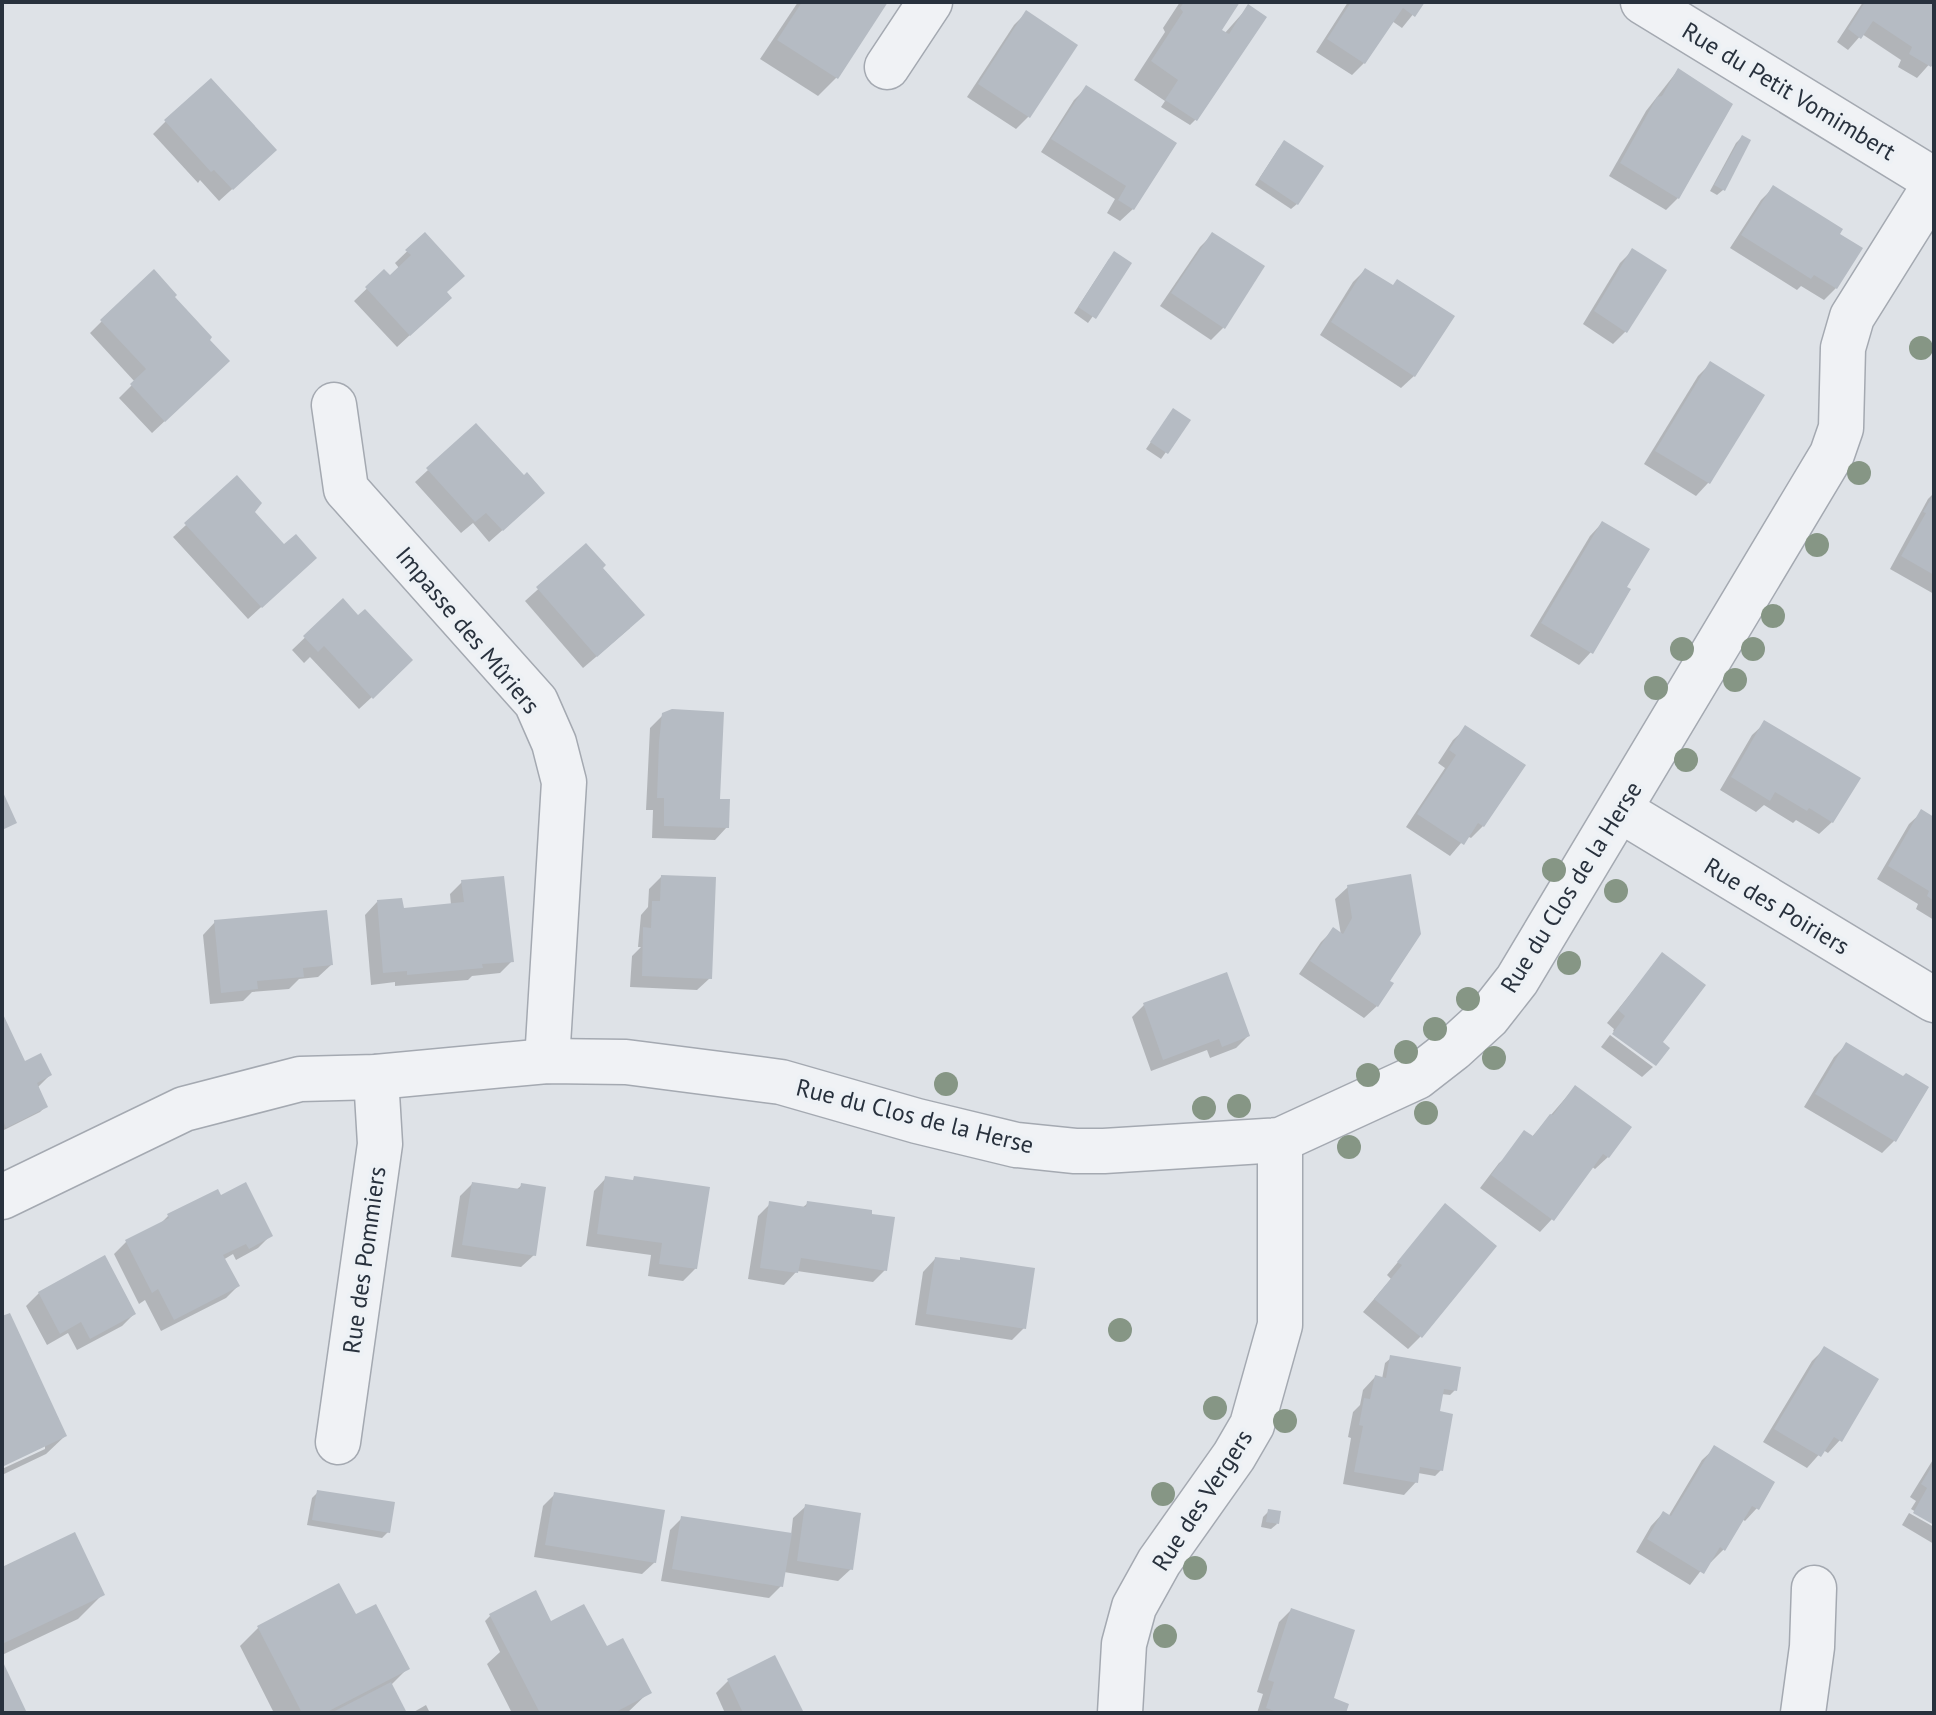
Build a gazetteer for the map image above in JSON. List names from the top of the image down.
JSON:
{
  "streets": {
    "street": [
      "Rue du Petit Vomimbert",
      "Impasse des Mûriers",
      "Rue du Clos de la Herse",
      "Rue des Poiriers",
      "Rue des Pommiers",
      "Rue des Vergers"
    ]
  },
  "crossings": [
    ["Impasse des Mûriers", "Rue du Clos de la Herse"],
    ["Rue du Clos de la Herse", "Rue des Poiriers"],
    ["Rue du Clos de la Herse", "Rue des Pommiers"],
    ["Rue du Clos de la Herse", "Rue des Vergers"]
  ]
}
